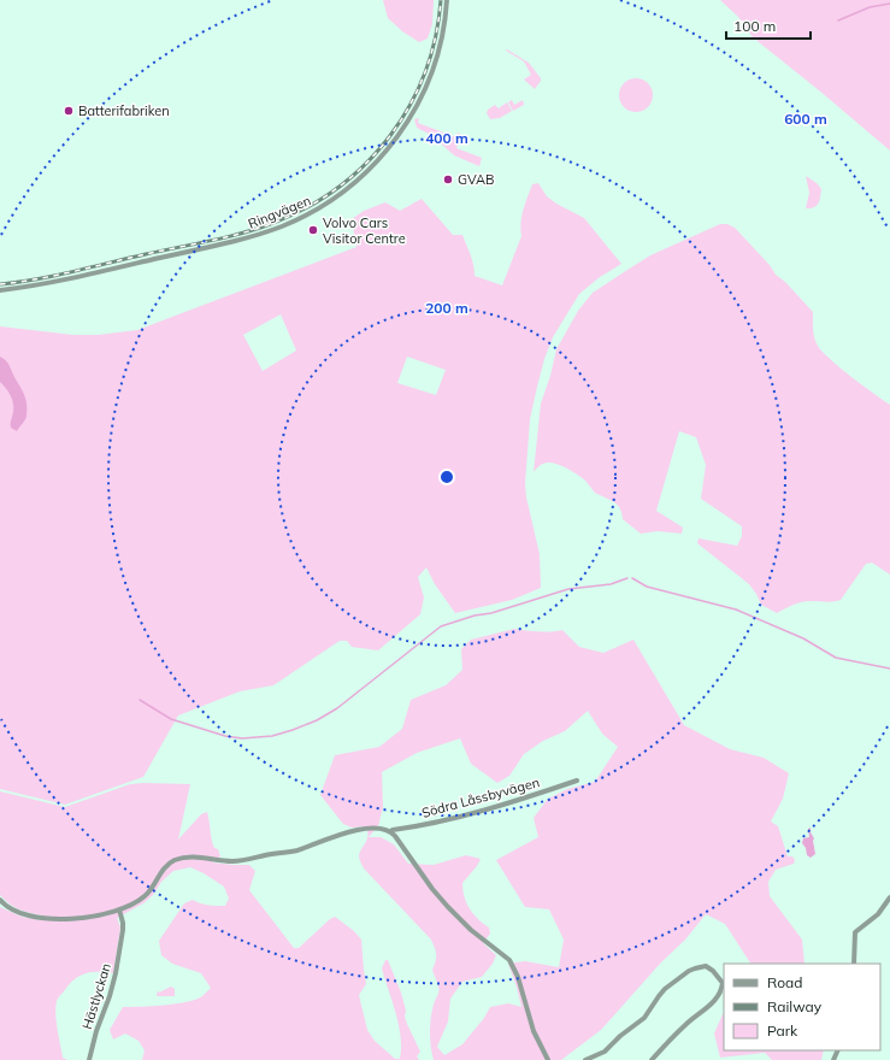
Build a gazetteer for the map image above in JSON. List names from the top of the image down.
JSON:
{
  "streets": {
    "street": ["Ringvägen", "Södra Låssbyvägen", "Hästlyckan"]
  },
  "crossings": [
    ["Södra Låssbyvägen", "Hästlyckan"]
  ],
  "places": ["Batterifabriken", "GVAB", "Volvo Cars Visitor Centre"],
  "legend": ["Road", "Railway", "Park"],
  "scale_bar": "100 m",
  "rings": ["600 m", "400 m", "200 m"]
}
